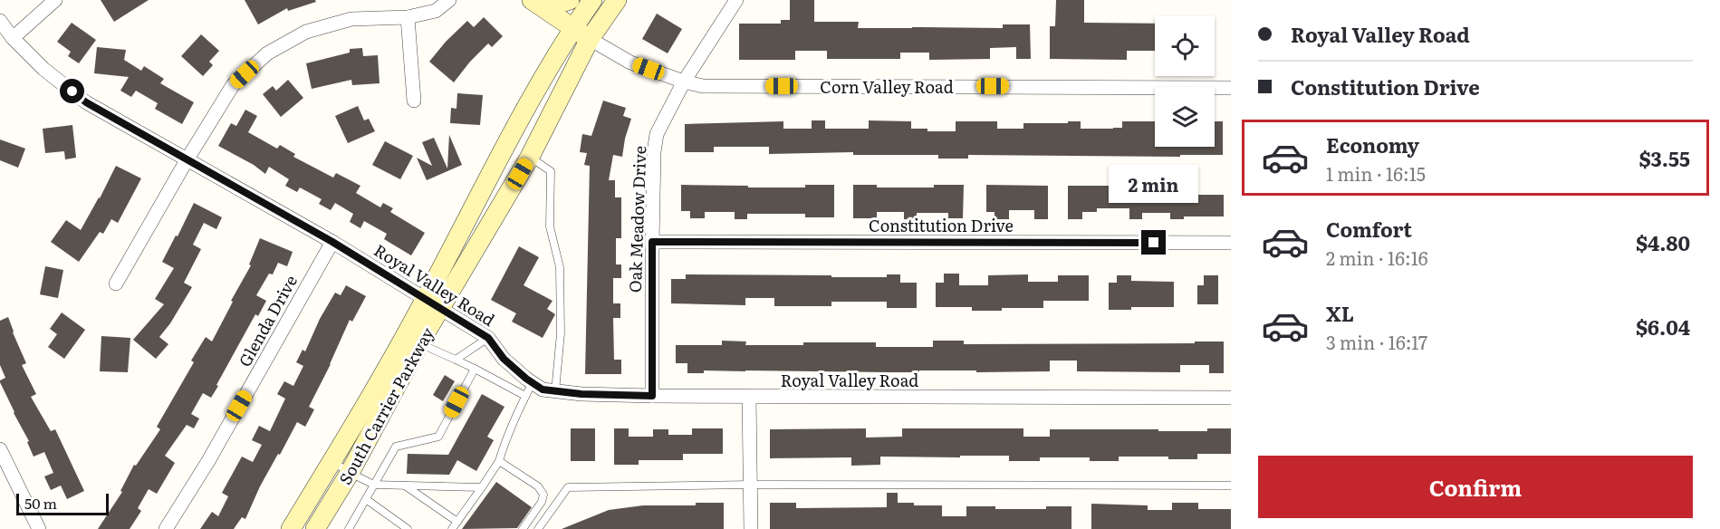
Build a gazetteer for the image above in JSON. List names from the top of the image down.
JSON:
{
  "streets": {
    "main road": ["Corn Valley Road", "South Carrier Parkway"],
    "street": [
      "Oak Meadow Drive",
      "Constitution Drive",
      "Royal Valley Road",
      "Glenda Drive"
    ]
  },
  "crossings": [
    ["Corn Valley Road", "Oak Meadow Drive"],
    ["Corn Valley Road", "South Carrier Parkway"],
    ["Oak Meadow Drive", "Constitution Drive"],
    ["Oak Meadow Drive", "Royal Valley Road"],
    ["Royal Valley Road", "Glenda Drive"],
    ["Royal Valley Road", "South Carrier Parkway"]
  ],
  "scale_bar": "50 m",
  "page": {
    "banner": ["Royal Valley Road", "Constitution Drive"],
    "list": [
      {
        "name": "Economy",
        "note": "1 min · 16:15",
        "value": "$3.55"
      },
      {
        "name": "Comfort",
        "note": "2 min · 16:16",
        "value": "$4.80"
      },
      {
        "name": "XL",
        "note": "3 min · 16:17",
        "value": "$6.04"
      }
    ],
    "bubble": "2 min",
    "buttons": "Confirm",
    "scale": "50 m"
  }
}
